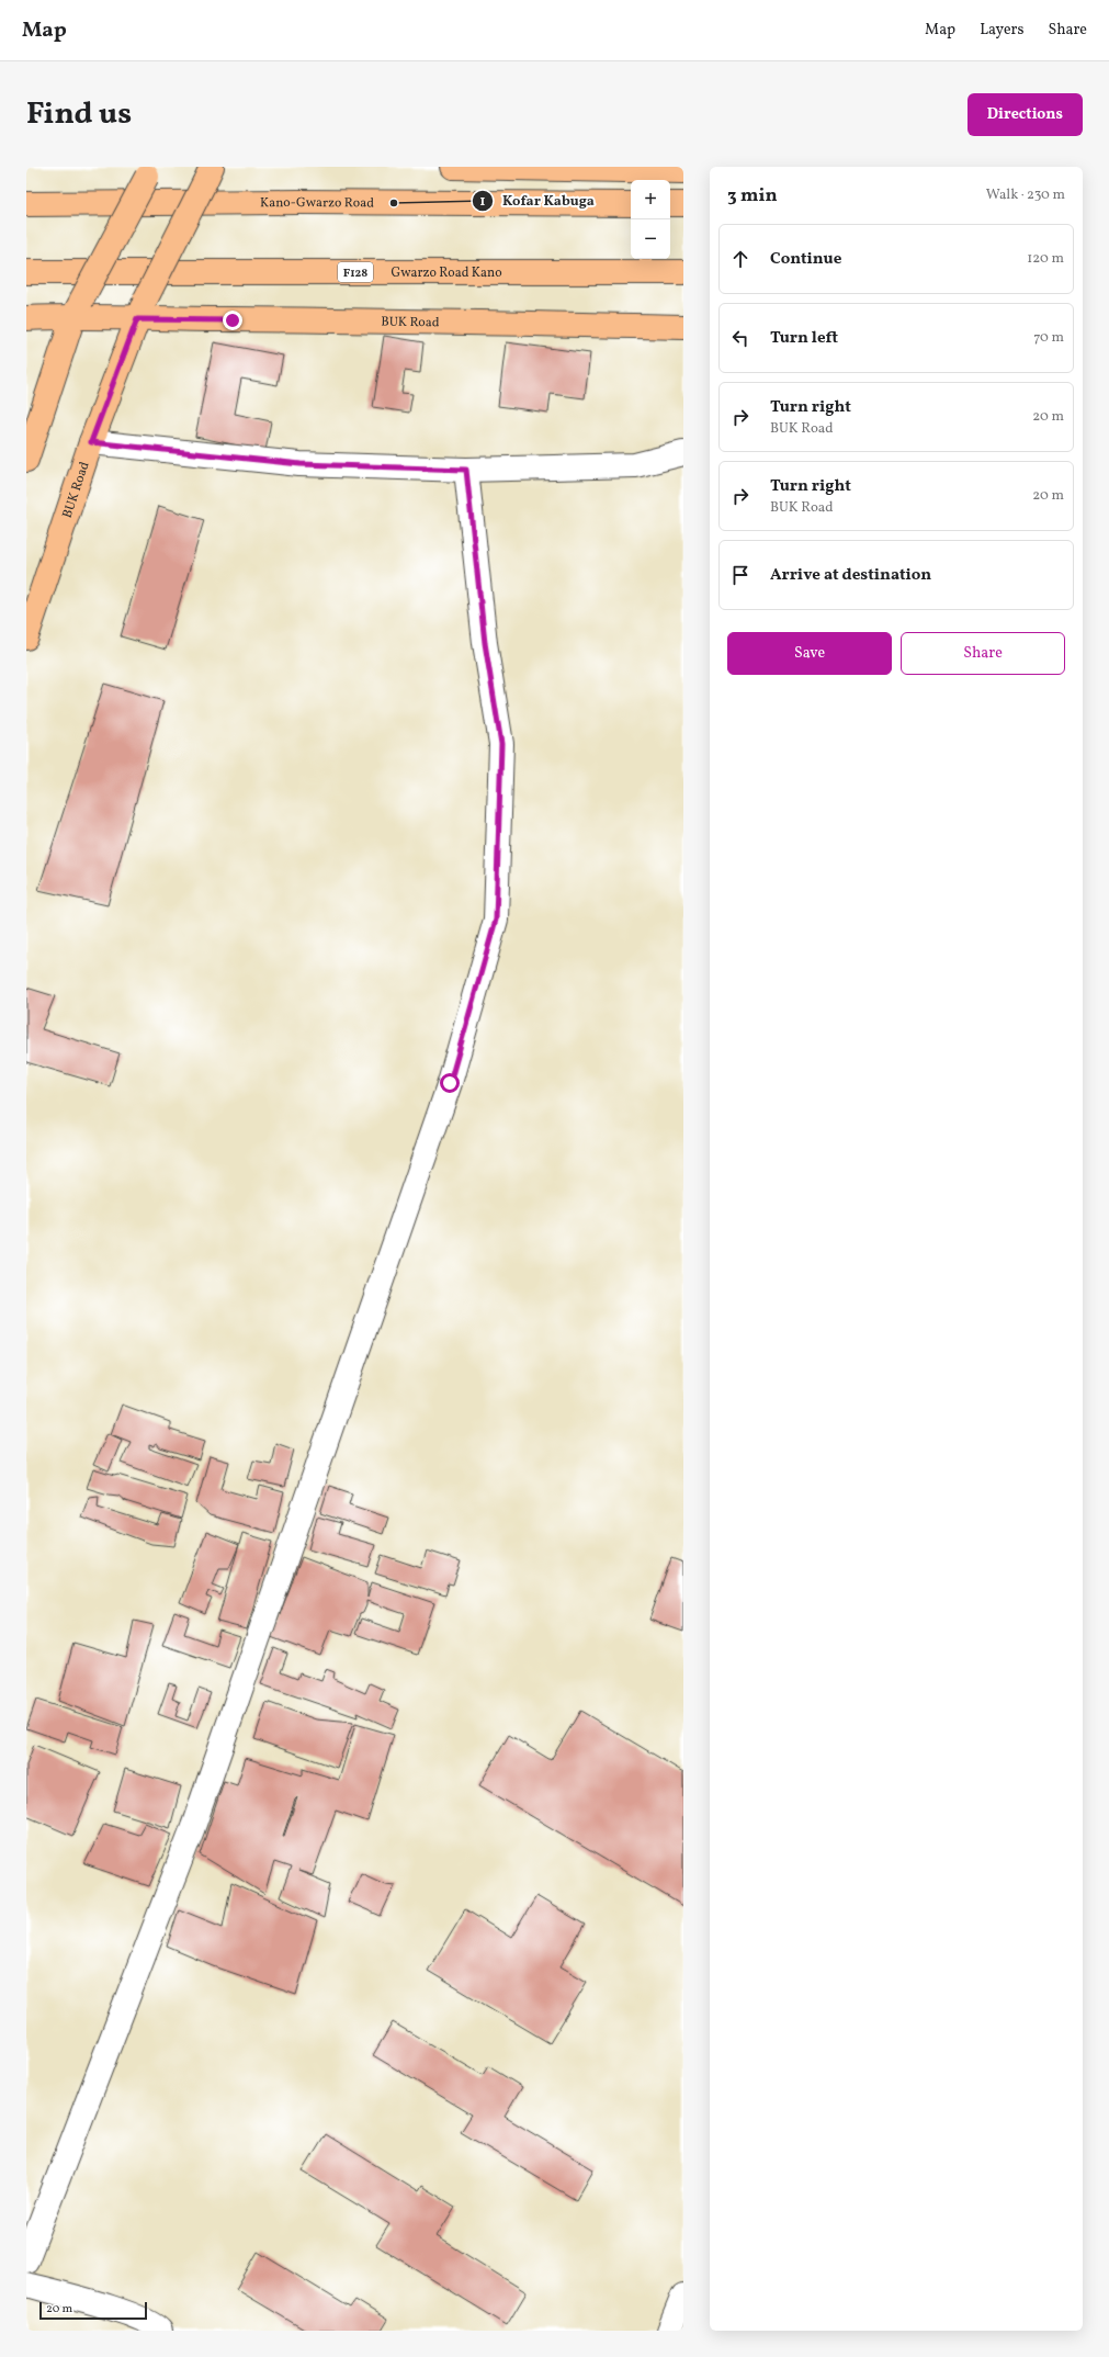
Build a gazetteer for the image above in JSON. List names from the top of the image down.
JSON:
{
  "streets": {
    "main road": [
      "Kano-Gwarzo Road",
      "F128",
      "Gwarzo Road Kano",
      "BUK Road"
    ]
  },
  "places": ["Kofar Kabuga"],
  "scale_bar": "20 m",
  "page": {
    "header": "Map",
    "nav": ["Map", "Layers", "Share"],
    "title": "Find us",
    "buttons": [
      "Directions",
      ["Save", "Share"]
    ],
    "heading": ["3 min", "Walk · 230 m"],
    "map_buttons": ["+", "−"],
    "list": [
      ["Continue", "120 m"],
      ["Turn left", "70 m"],
      ["Turn right", "BUK Road", "20 m"],
      ["Turn right", "BUK Road", "20 m"],
      "Arrive at destination"
    ],
    "scale": "20 m"
  }
}
